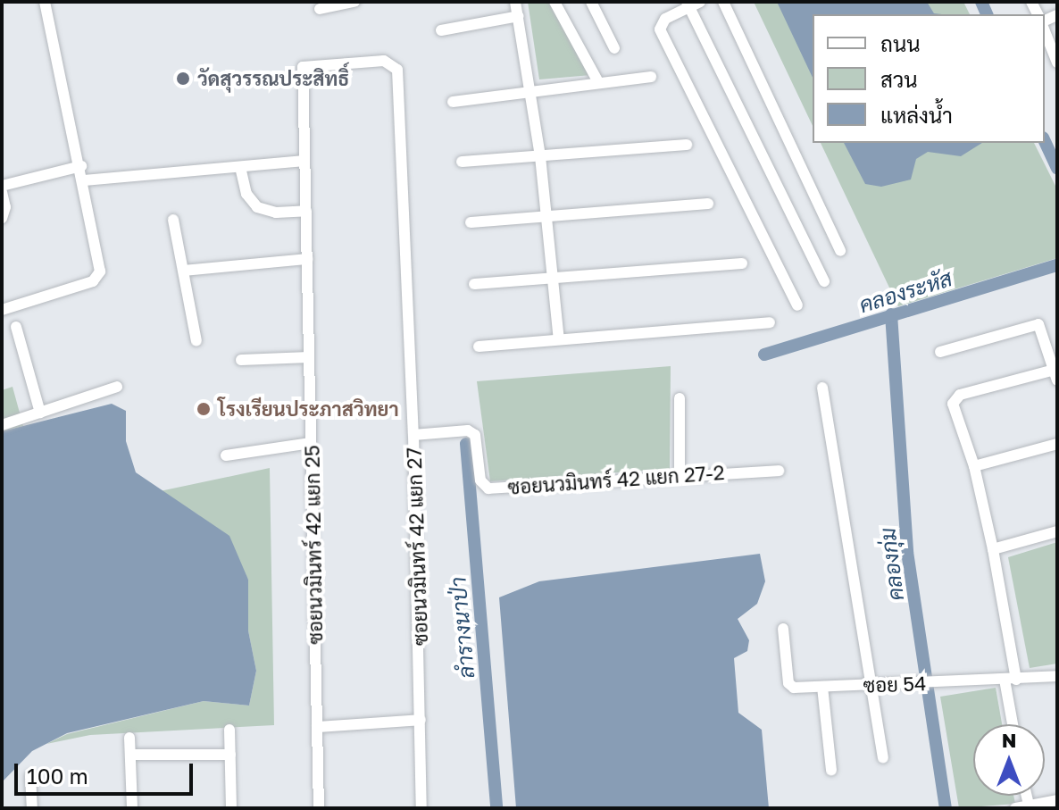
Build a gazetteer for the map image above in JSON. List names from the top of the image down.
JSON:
{
  "streets": {
    "street": [
      "ซอยนวมินทร์ 42 แยก 27-2",
      "ซอยนวมินทร์ 42 แยก 25",
      "ซอยนวมินทร์ 42 แยก 27",
      "ซอย 54"
    ]
  },
  "crossings": [
    ["ซอยนวมินทร์ 42 แยก 27-2", "ซอยนวมินทร์ 42 แยก 27"],
    ["ซอยนวมินทร์ 42 แยก 25", "ซอยนวมินทร์ 42 แยก 27"]
  ],
  "water": ["คลองระหัส", "คลองกุ่ม", "ลำรางนาป่า"],
  "places": ["วัดสุวรรณประสิทธิ์", "โรงเรียนประภาสวิทยา"],
  "legend": ["ถนน", "สวน", "แหล่งน้ำ"],
  "scale_bar": "100 m",
  "north": "top"
}
